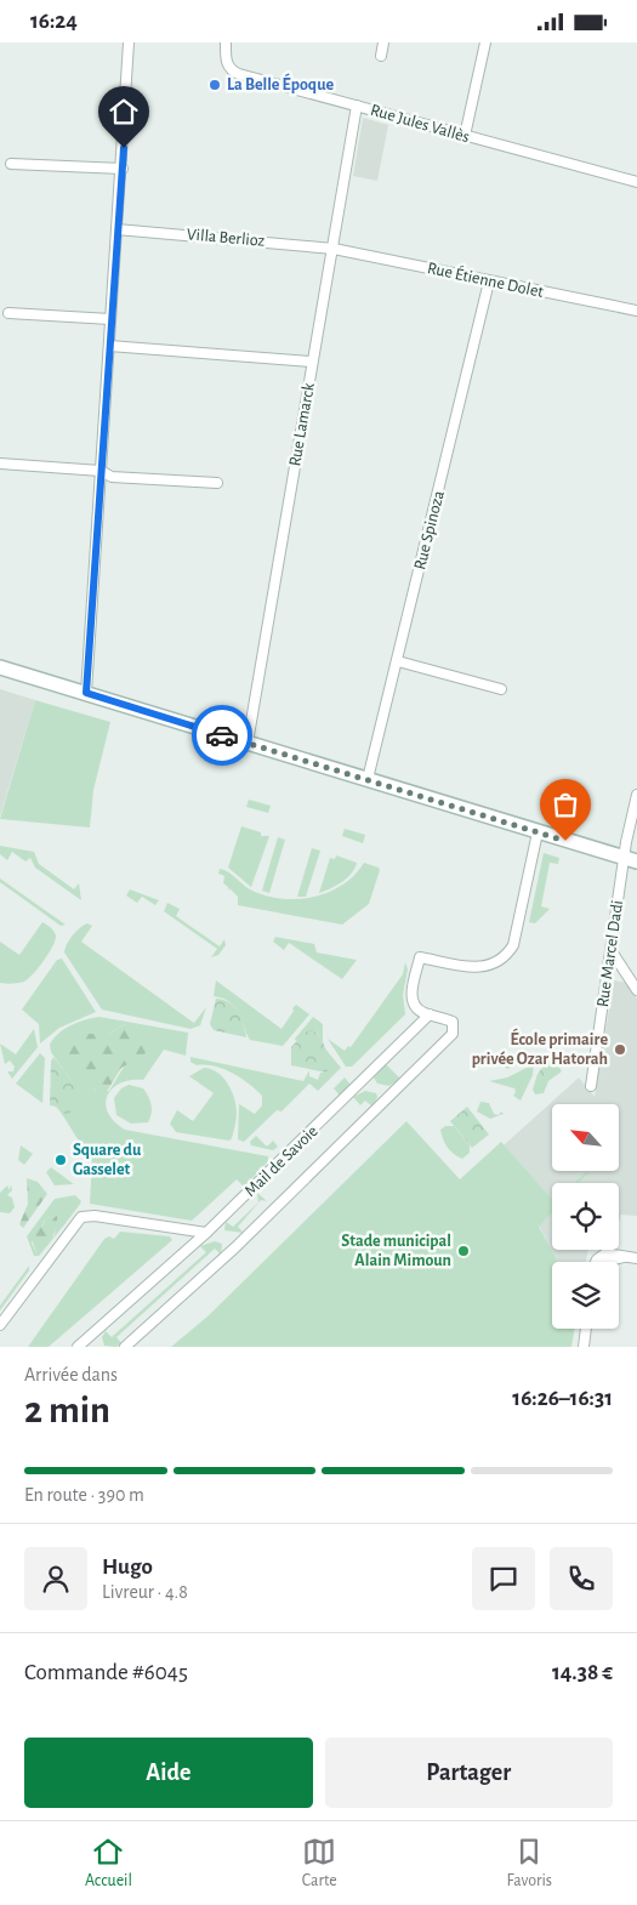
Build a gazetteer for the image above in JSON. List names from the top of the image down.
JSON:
{
  "streets": {
    "street": [
      "Rue Jules Vallès",
      "Villa Berlioz",
      "Rue Étienne Dolet",
      "Rue Lamarck",
      "Rue Spinoza",
      "Rue Marcel Dadi",
      "Mail de Savoie"
    ]
  },
  "crossings": [
    ["Rue Jules Vallès", "Rue Lamarck"],
    ["Villa Berlioz", "Rue Étienne Dolet"],
    ["Villa Berlioz", "Rue Lamarck"],
    ["Rue Étienne Dolet", "Rue Lamarck"],
    ["Rue Étienne Dolet", "Rue Spinoza"]
  ],
  "places": [
    "La Belle Époque",
    "École primaire privée Ozar Hatorah",
    "Square du Gasselet",
    "Stade municipal Alain Mimoun"
  ],
  "north": "top left",
  "page": {
    "status": "16:24",
    "heading": ["2 min", "Arrivée dans", "16:26–16:31"],
    "panel": [
      "Hugo",
      "Livreur · 4.8",
      "Commande #6045",
      "14.38 €"
    ],
    "bar": "En route · 390 m",
    "buttons": ["Aide", "Partager"],
    "tabs": ["Accueil", "Carte", "Favoris"]
  }
}
